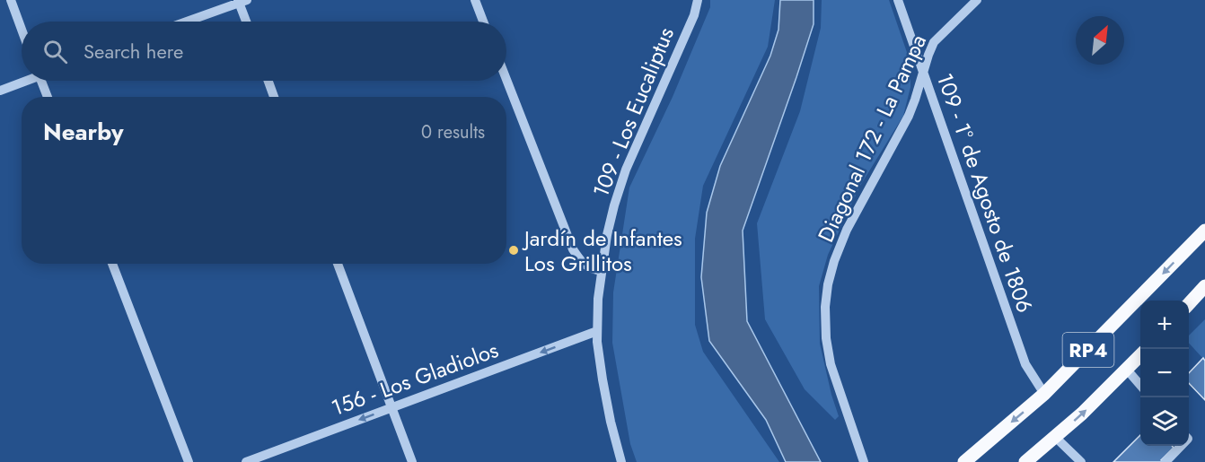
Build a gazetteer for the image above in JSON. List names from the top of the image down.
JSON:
{
  "streets": {
    "main road": ["RP4"],
    "street": [
      "109 - Los Eucaliptus",
      "Diagonal 172 - La Pampa",
      "109 - 1° de Agosto de 1806",
      "156 - Los Gladiolos"
    ]
  },
  "crossings": [
    ["109 - Los Eucaliptus", "156 - Los Gladiolos"],
    ["Diagonal 172 - La Pampa", "109 - 1° de Agosto de 1806"],
    ["109 - 1° de Agosto de 1806", "RP4"]
  ],
  "one_way": ["156 - Los Gladiolos"],
  "places": ["Jardín de Infantes Los Grillitos"],
  "north": "top right",
  "page": {
    "search": "Search here",
    "heading": ["Nearby", "0 results"],
    "map_buttons": ["+", "−"]
  }
}
